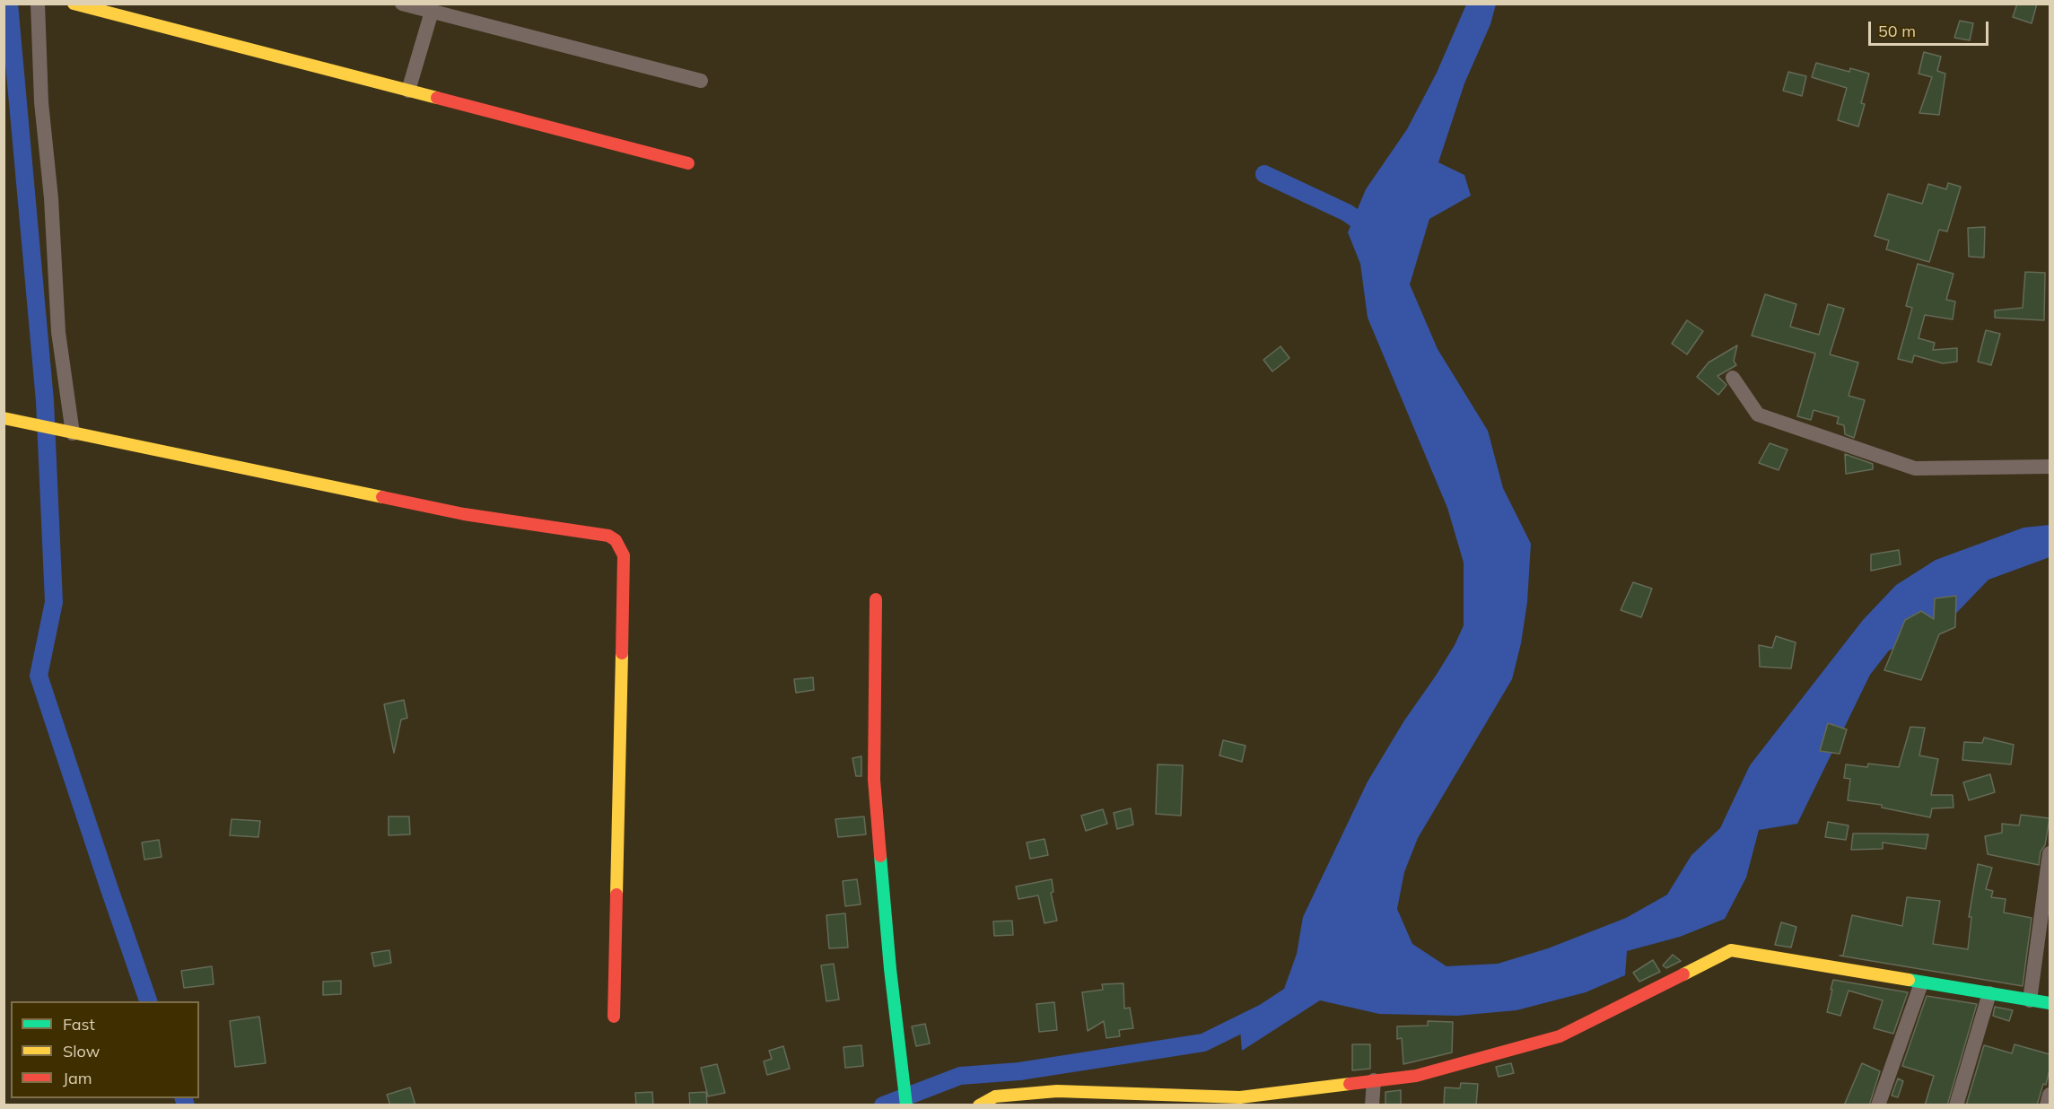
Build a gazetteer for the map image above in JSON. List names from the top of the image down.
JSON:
{
  "legend": ["Fast", "Slow", "Jam"],
  "scale_bar": "50 m"
}
